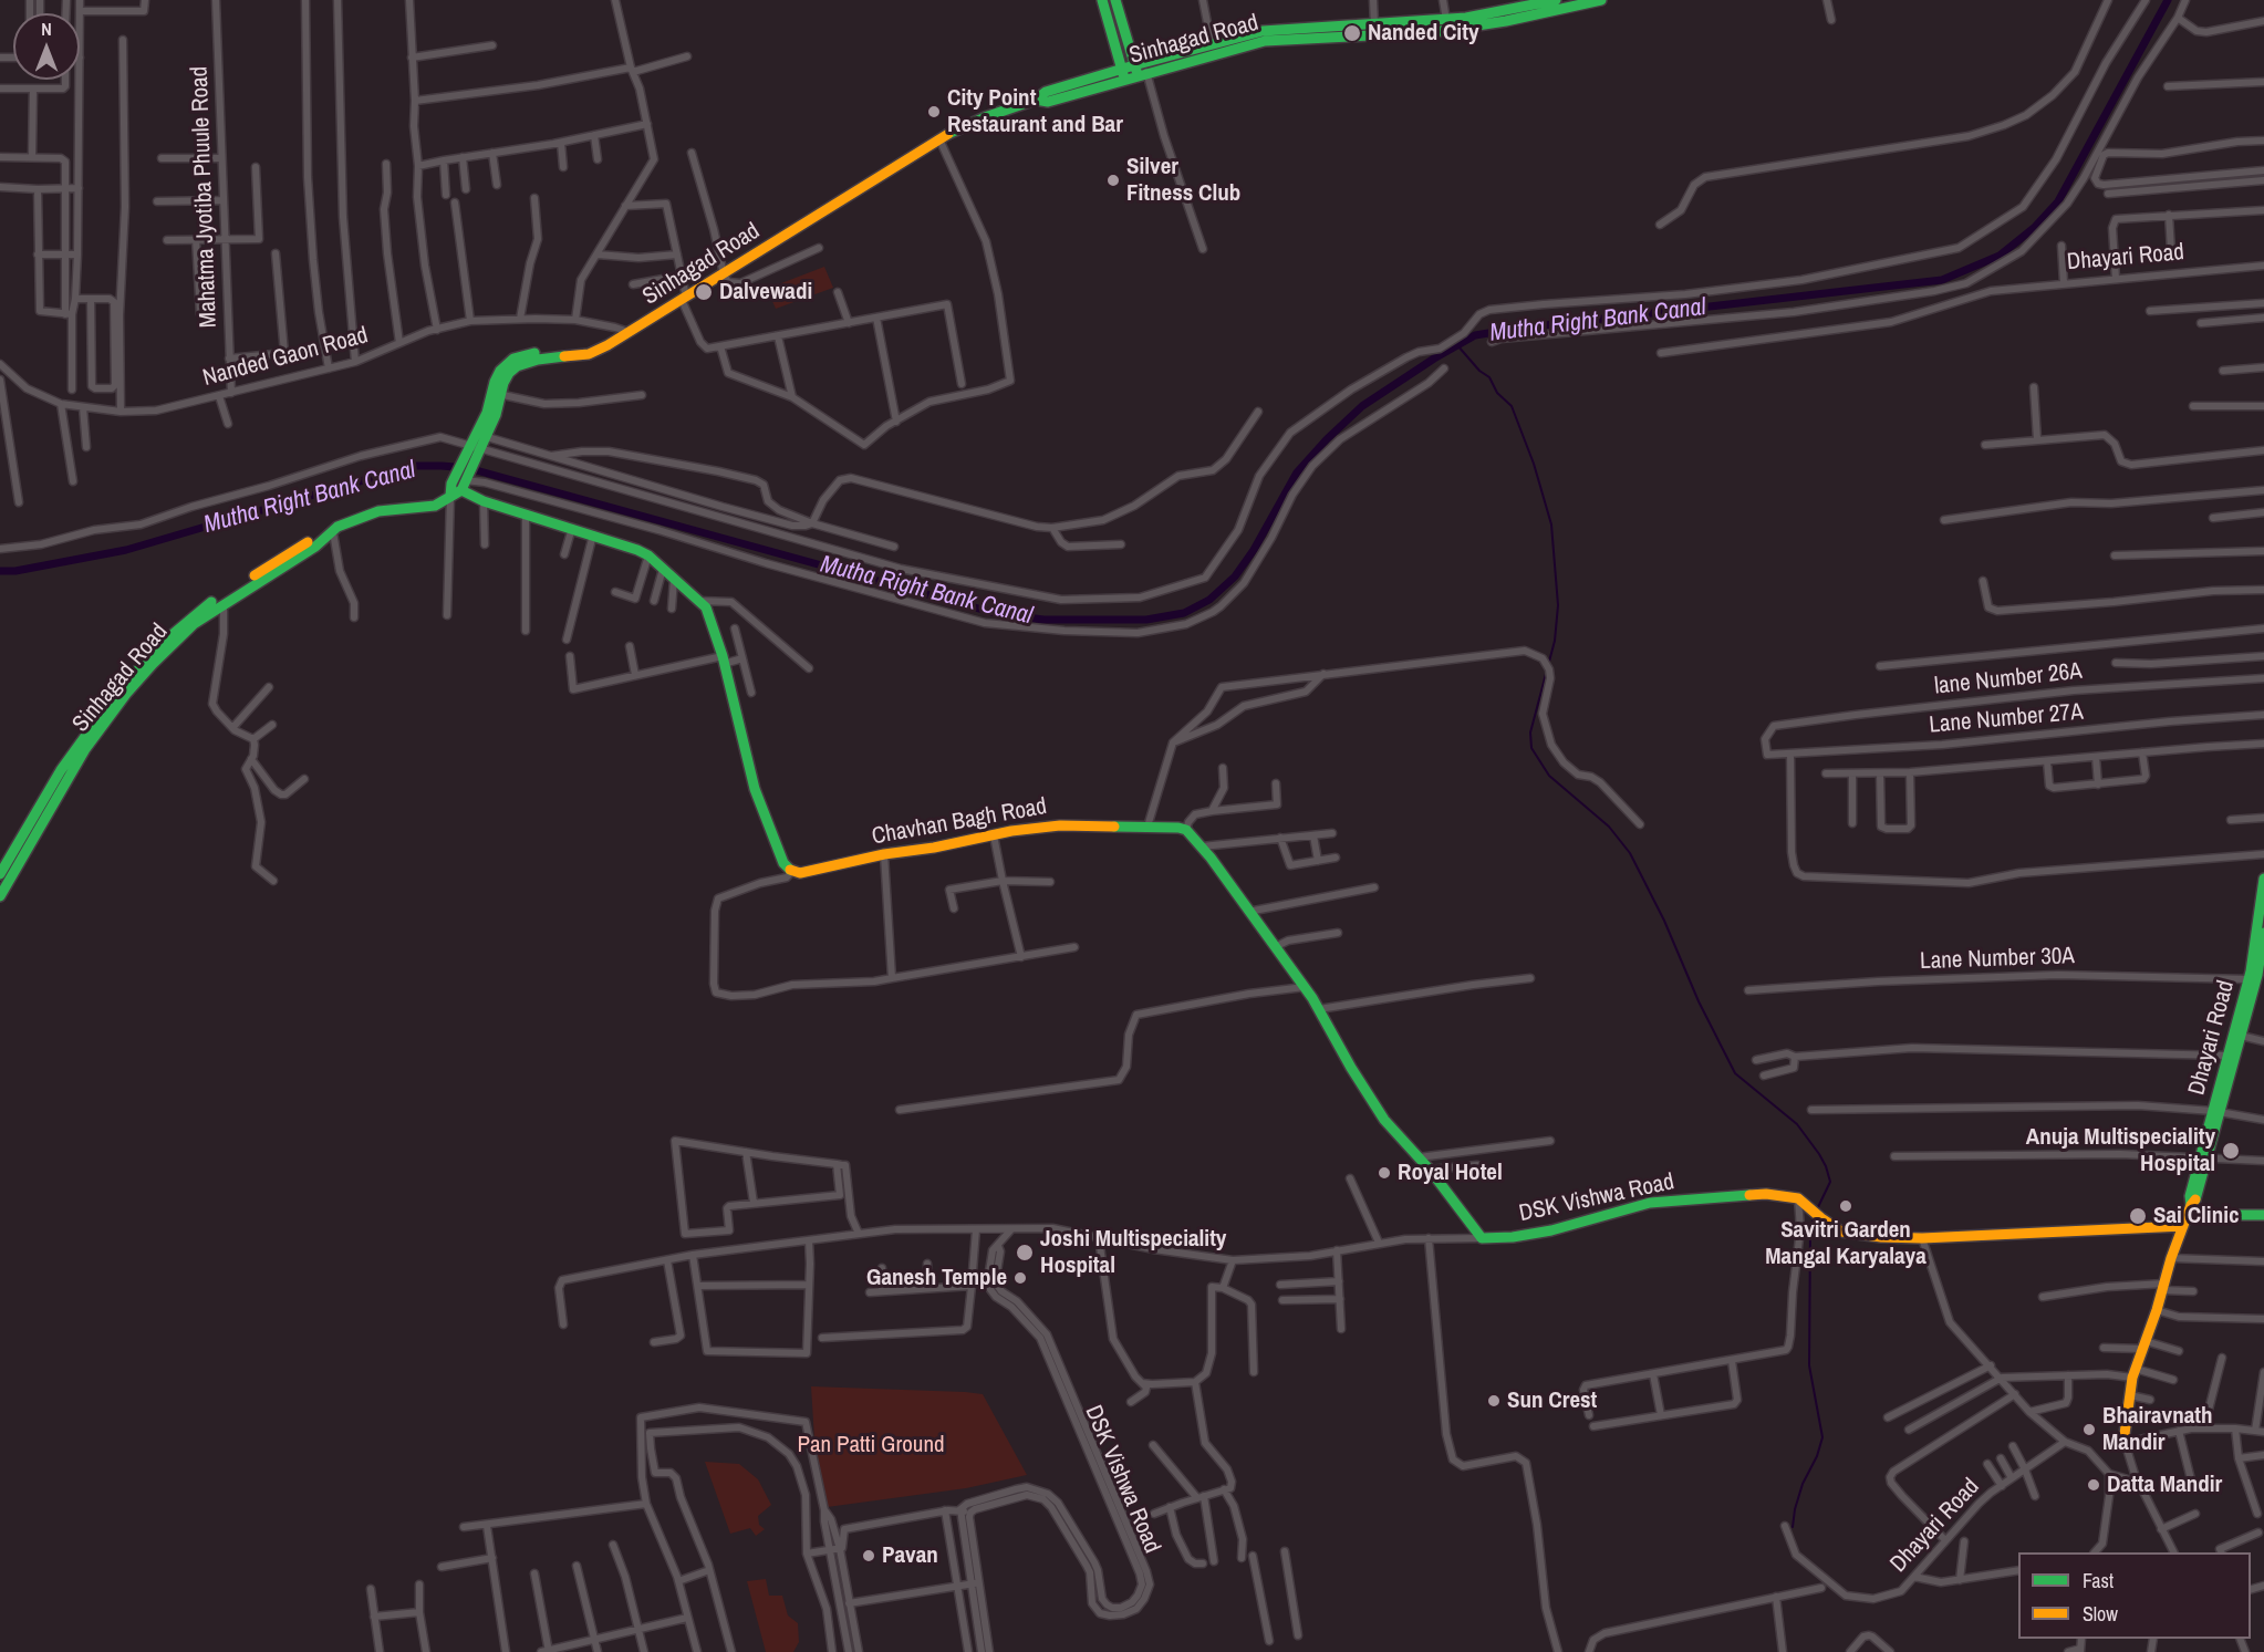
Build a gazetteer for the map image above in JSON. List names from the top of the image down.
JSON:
{
  "streets": {
    "main road": [
      "Sinhagad Road",
      "Dhayari Road",
      "Chavhan Bagh Road",
      "DSK Vishwa Road"
    ],
    "street": [
      "Mahatma Jyotiba Phuule Road",
      "Nanded Gaon Road",
      "lane Number 26A",
      "Lane Number 27A",
      "Lane Number 30A"
    ]
  },
  "crossings": [
    ["Sinhagad Road", "Nanded Gaon Road"],
    ["Mahatma Jyotiba Phuule Road", "Nanded Gaon Road"],
    ["Dhayari Road", "Lane Number 30A"],
    ["lane Number 26A", "Lane Number 27A"]
  ],
  "water": ["Mutha Right Bank Canal"],
  "parks": ["Pan Patti Ground"],
  "places": [
    "Nanded City",
    "City Point Restaurant and Bar",
    "Silver Fitness Club",
    "Dalvewadi",
    "Anuja Multispeciality Hospital",
    "Royal Hotel",
    "Savitri Garden Mangal Karyalaya",
    "Sai Clinic",
    "Joshi Multispeciality Hospital",
    "Ganesh Temple",
    "Sun Crest",
    "Bhairavnath Mandir",
    "Datta Mandir",
    "Pavan"
  ],
  "legend": ["Fast", "Slow"],
  "north": "top"
}
